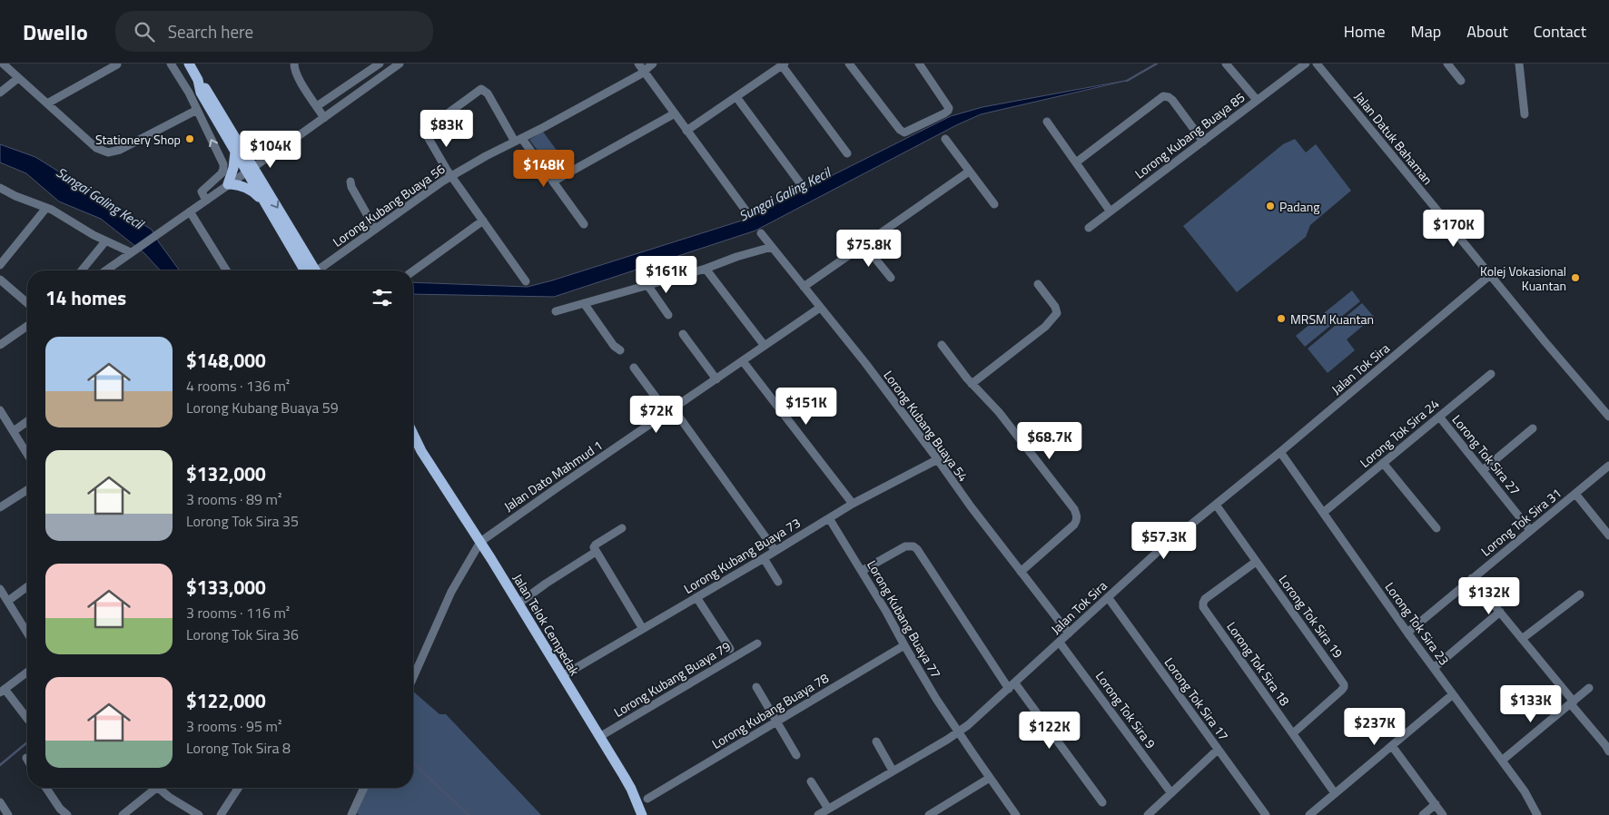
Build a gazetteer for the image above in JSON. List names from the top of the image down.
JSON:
{
  "streets": {
    "main road": ["Jalan Telok Cempedak"],
    "street": [
      "Lorong Kubang Buaya 85",
      "Jalan Datuk Bahaman",
      "Lorong Kubang Buaya 56",
      "Jalan Tok Sira",
      "Lorong Kubang Buaya 54",
      "Lorong Tok Sira 24",
      "Lorong Tok Sira 27",
      "Jalan Dato Mahmud 1",
      "Lorong Tok Sira 31",
      "Lorong Kubang Buaya 73",
      "Lorong Tok Sira 19",
      "Lorong Kubang Buaya 77",
      "Lorong Tok Sira 23",
      "Lorong Tok Sira 18",
      "Lorong Kubang Buaya 79",
      "Lorong Tok Sira 17",
      "Lorong Tok Sira 9",
      "Lorong Kubang Buaya 78"
    ]
  },
  "crossings": [
    ["Jalan Datuk Bahaman", "Jalan Tok Sira"],
    ["Jalan Tok Sira", "Lorong Kubang Buaya 54"],
    ["Jalan Tok Sira", "Lorong Tok Sira 19"],
    ["Jalan Tok Sira", "Lorong Kubang Buaya 77"],
    ["Jalan Tok Sira", "Lorong Tok Sira 23"],
    ["Jalan Tok Sira", "Lorong Tok Sira 17"],
    ["Jalan Tok Sira", "Lorong Tok Sira 9"],
    ["Lorong Kubang Buaya 54", "Jalan Dato Mahmud 1"],
    ["Lorong Kubang Buaya 54", "Lorong Kubang Buaya 73"],
    ["Lorong Tok Sira 24", "Lorong Tok Sira 27"],
    ["Lorong Tok Sira 24", "Lorong Tok Sira 23"],
    ["Lorong Tok Sira 27", "Lorong Tok Sira 31"],
    ["Jalan Dato Mahmud 1", "Jalan Telok Cempedak"],
    ["Lorong Tok Sira 31", "Lorong Tok Sira 23"],
    ["Lorong Kubang Buaya 73", "Lorong Kubang Buaya 77"],
    ["Lorong Kubang Buaya 73", "Jalan Telok Cempedak"],
    ["Lorong Tok Sira 19", "Lorong Tok Sira 18"],
    ["Lorong Kubang Buaya 77", "Lorong Kubang Buaya 78"],
    ["Jalan Telok Cempedak", "Lorong Kubang Buaya 79"]
  ],
  "water": ["Sungai Galing Kecil"],
  "places": [
    "Stationery Shop",
    "Padang",
    "Kolej Vokasional Kuantan",
    "MRSM Kuantan"
  ],
  "page": {
    "header": "Dwello",
    "search": "Search here",
    "nav": [
      "Home",
      "Map",
      "About",
      "Contact"
    ],
    "price": [
      "$83K",
      "$104K",
      "$148K",
      "$170K",
      "$75.8K",
      "$161K",
      "$151K",
      "$72K",
      "$68.7K",
      "$57.3K",
      "$132K",
      "$133K",
      "$237K",
      "$122K"
    ],
    "heading": "14 homes",
    "list": [
      {
        "name": "$148,000",
        "note": "4 rooms · 136 m² · Lorong Kubang Buaya 59"
      },
      {
        "name": "$132,000",
        "note": "3 rooms · 89 m² · Lorong Tok Sira 35"
      },
      {
        "name": "$133,000",
        "note": "3 rooms · 116 m² · Lorong Tok Sira 36"
      },
      {
        "name": "$122,000",
        "note": "3 rooms · 95 m² · Lorong Tok Sira 8"
      }
    ]
  }
}
